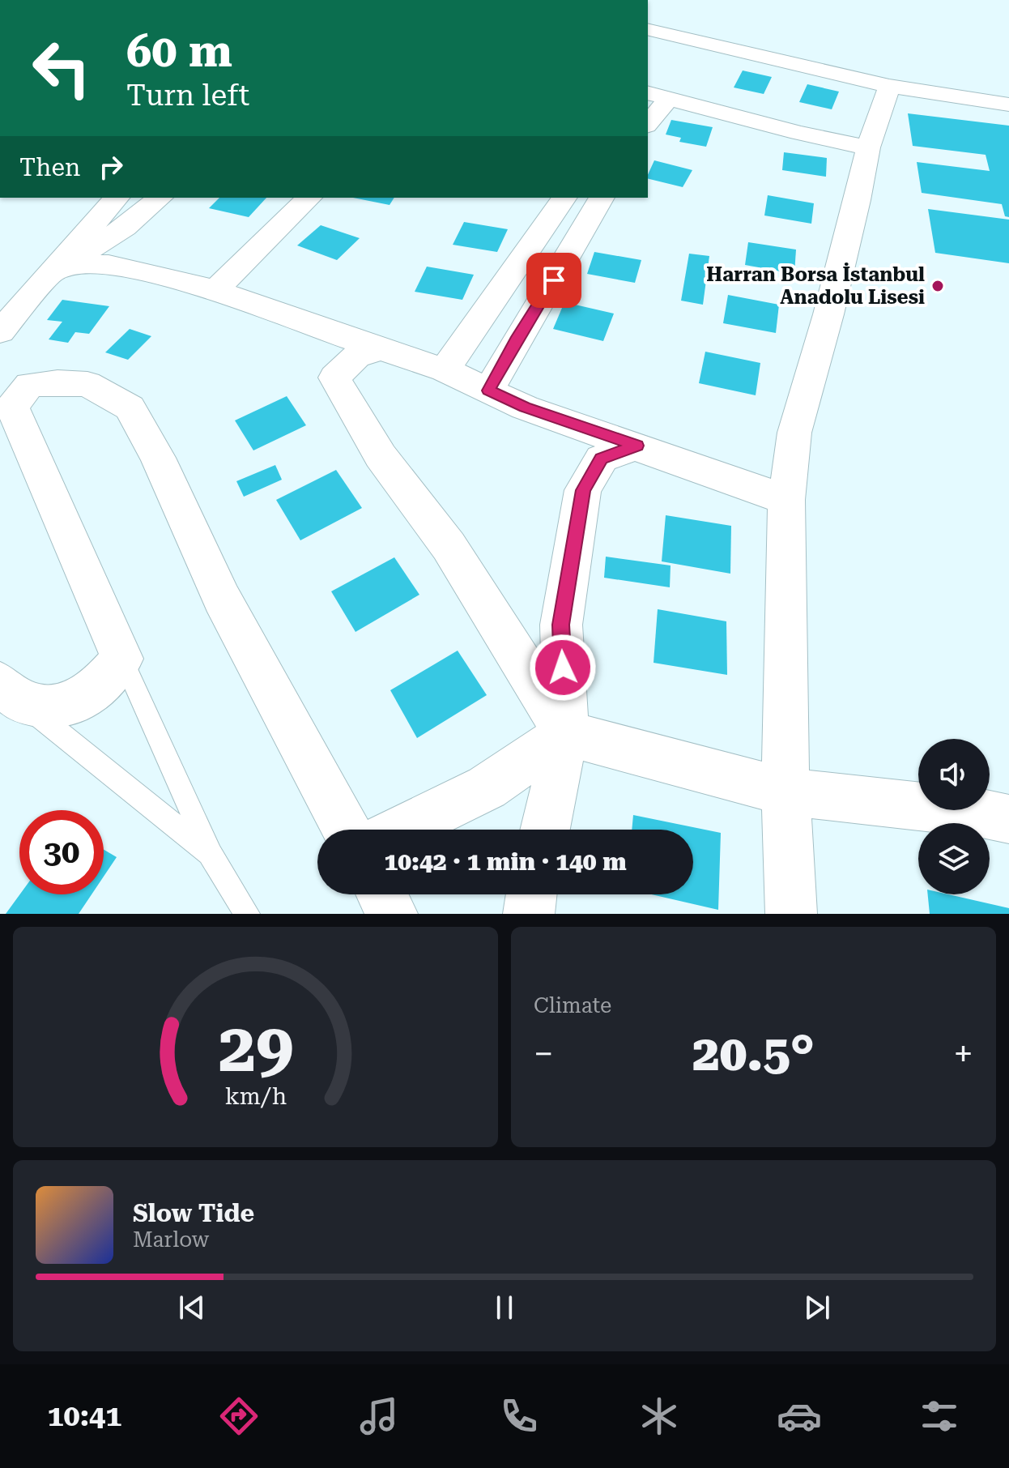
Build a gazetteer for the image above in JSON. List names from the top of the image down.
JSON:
{
  "places": ["Harran Borsa İstanbul Anadolu Lisesi"],
  "page": {
    "turn": ["60 m", "Turn left"],
    "then": "Then",
    "limit": "30",
    "trip": "10:42 · 1 min · 140 m",
    "tile": "Climate",
    "heat": ["−", "20.5°", "+"],
    "song": ["Slow Tide", "Marlow"],
    "tabs": "10:41",
    "gauge": ["29", "km/h"]
  }
}
